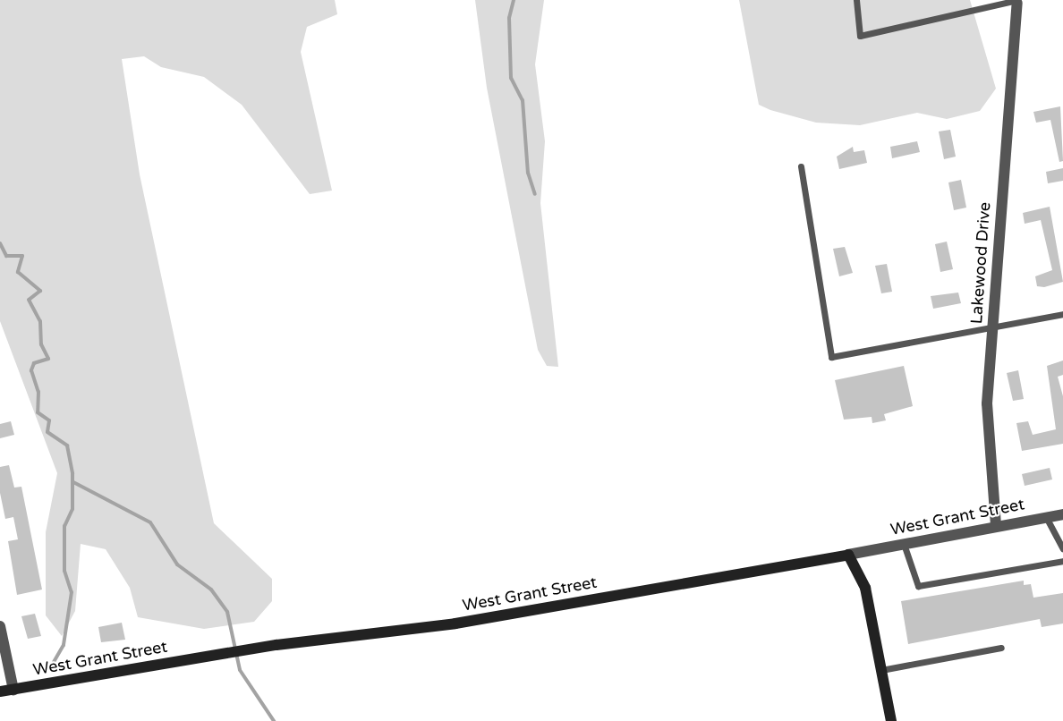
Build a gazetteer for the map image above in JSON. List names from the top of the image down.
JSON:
{
  "streets": {
    "main road": ["West Grant Street"],
    "street": ["Lakewood Drive"]
  },
  "crossings": [
    ["Lakewood Drive", "West Grant Street"]
  ]
}
